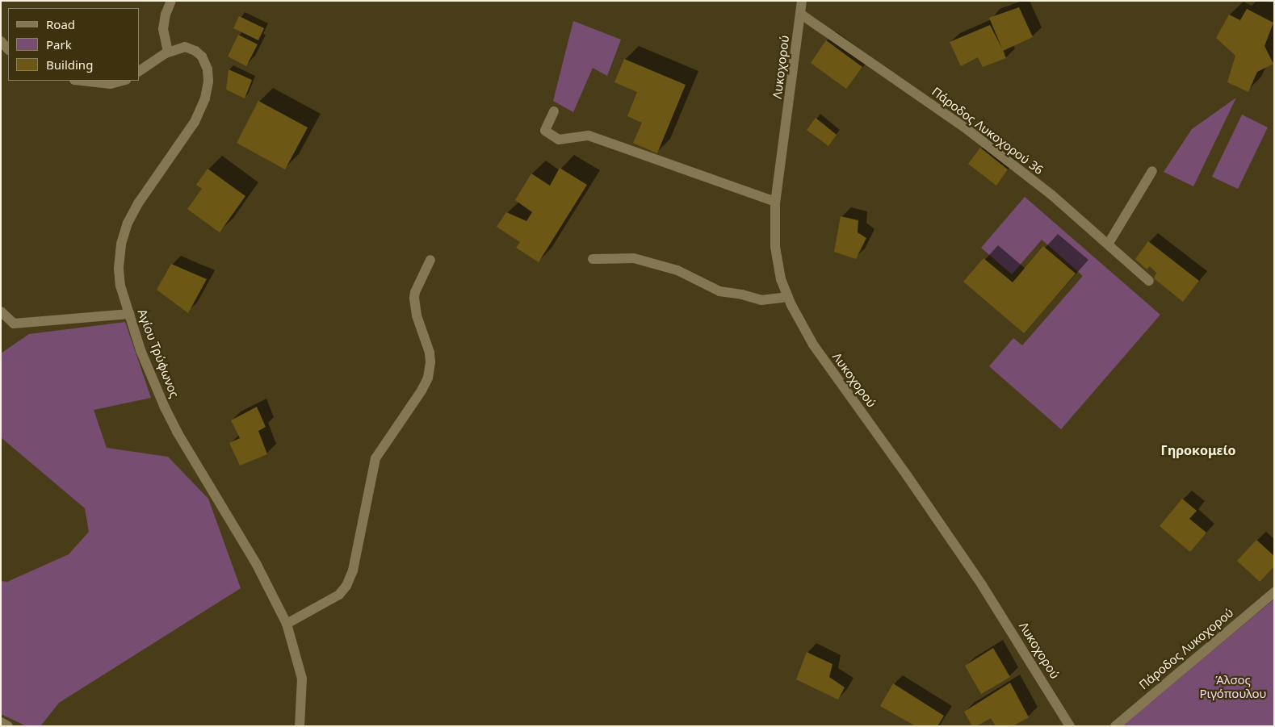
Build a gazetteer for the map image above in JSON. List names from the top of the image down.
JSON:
{
  "streets": {
    "street": [
      "Λυκοχορού",
      "Πάροδος Λυκοχορού 36",
      "Αγίου Τρύφωνος",
      "Πάροδος Λυκοχορού"
    ]
  },
  "crossings": [
    ["Λυκοχορού", "Πάροδος Λυκοχορού 36"]
  ],
  "districts": ["Γηροκομείο"],
  "parks": ["Άλσος Ριγόπουλου"],
  "legend": ["Road", "Park", "Building"]
}
